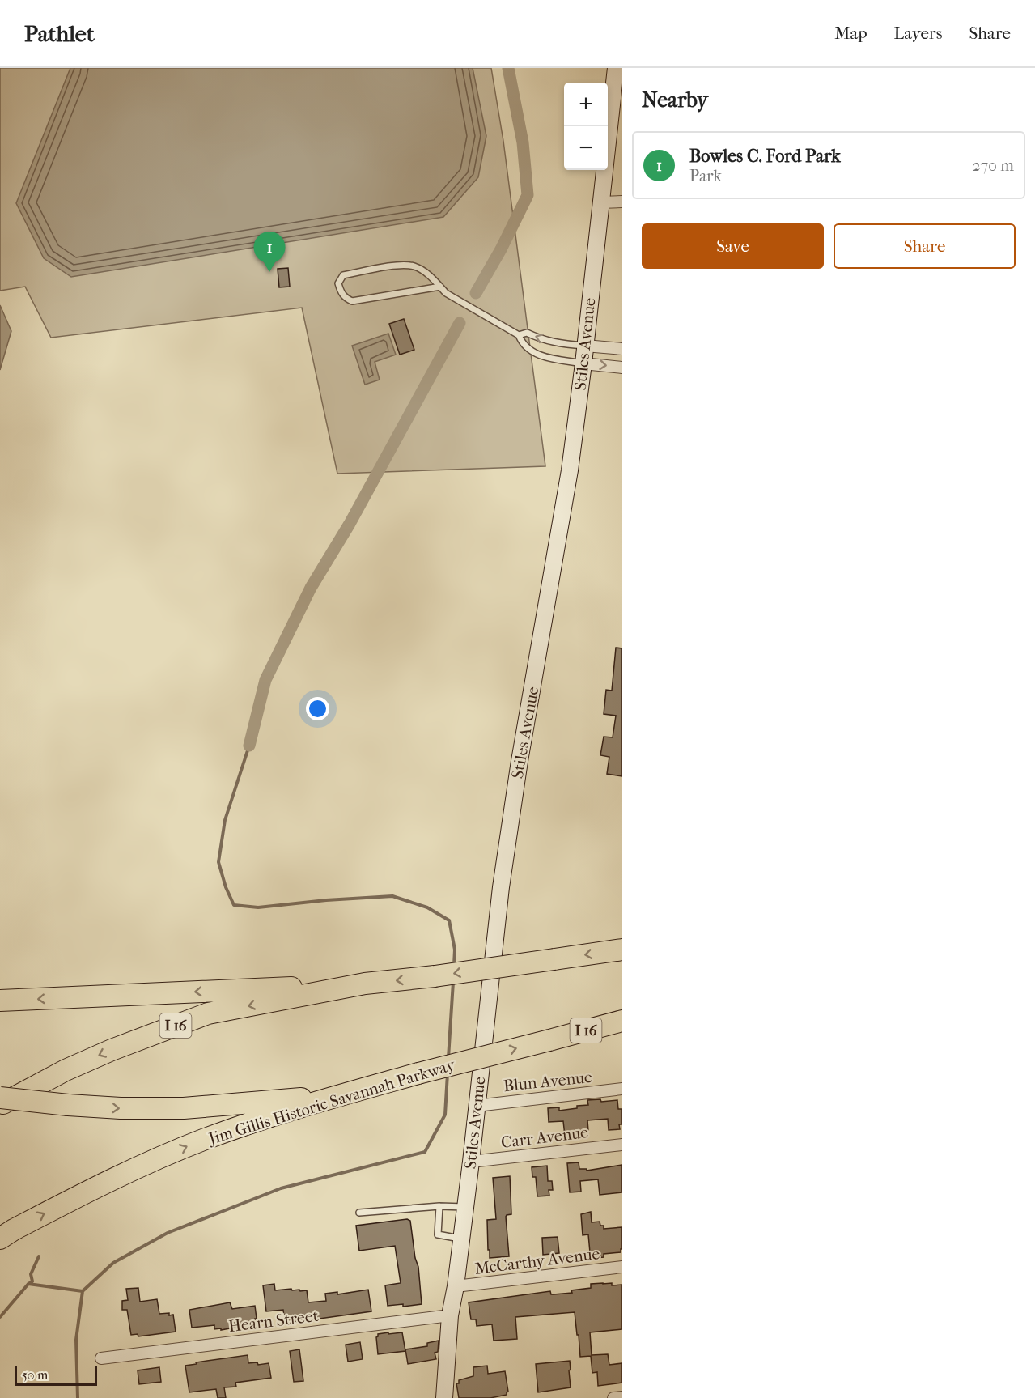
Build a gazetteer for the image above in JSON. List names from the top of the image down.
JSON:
{
  "streets": {
    "highway": ["I 16", "Jim Gillis Historic Savannah Parkway"],
    "street": [
      "Stiles Avenue",
      "Blun Avenue",
      "Carr Avenue",
      "McCarthy Avenue",
      "Hearn Street"
    ]
  },
  "crossings": [
    ["Stiles Avenue", "Blun Avenue"],
    ["Stiles Avenue", "Carr Avenue"],
    ["Stiles Avenue", "McCarthy Avenue"],
    ["Stiles Avenue", "Hearn Street"]
  ],
  "scale_bar": "50 m",
  "page": {
    "header": "Pathlet",
    "nav": ["Map", "Layers", "Share"],
    "heading": "Nearby",
    "map_buttons": ["+", "−"],
    "list": [
      {
        "mark": "1",
        "name": "Bowles C. Ford Park",
        "note": "Park",
        "value": "270 m"
      }
    ],
    "buttons": ["Save", "Share"],
    "pins": "1",
    "scale": "50 m"
  }
}
